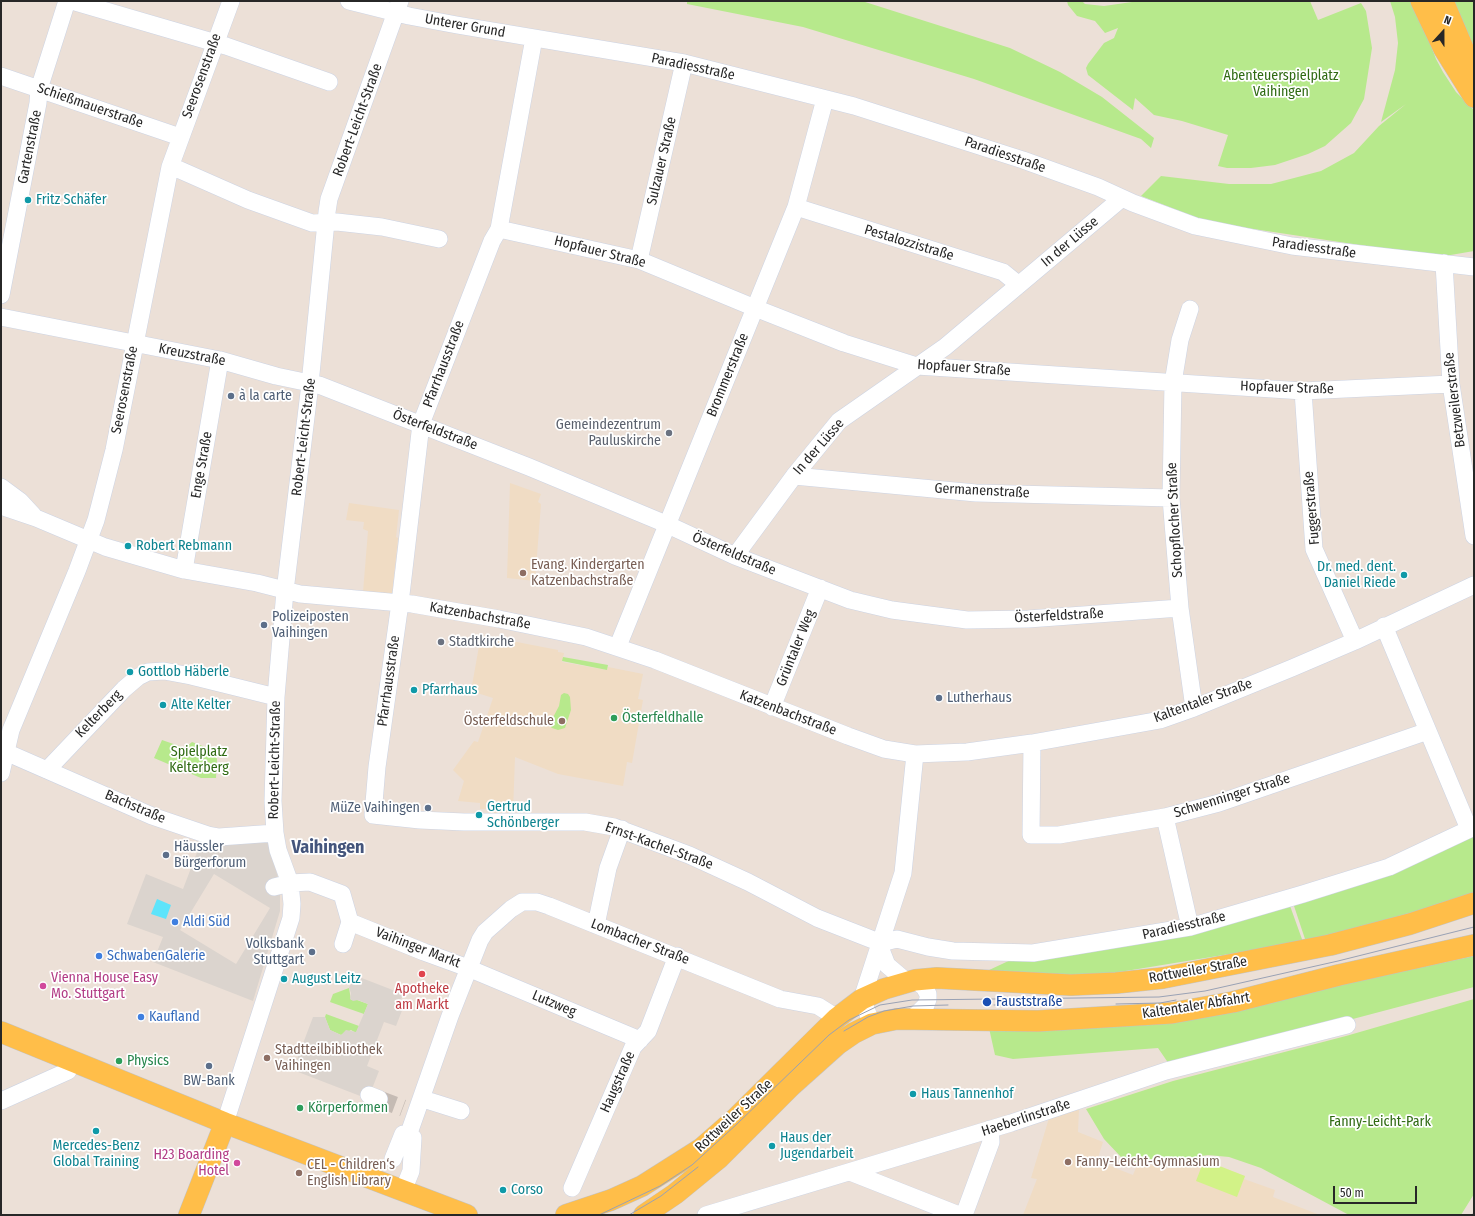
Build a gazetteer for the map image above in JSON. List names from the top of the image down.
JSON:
{
  "streets": {
    "main road": ["Rottweiler Straße", "Kaltentaler Abfahrt"],
    "street": [
      "Unterer Grund",
      "Paradiesstraße",
      "Seerosenstraße",
      "Schießmauerstraße",
      "Robert-Leicht-Straße",
      "Gartenstraße",
      "Sulzauer Straße",
      "In der Lüsse",
      "Pestalozzistraße",
      "Hopfauer Straße",
      "Kreuzstraße",
      "Pfarrhausstraße",
      "Brommerstraße",
      "Betzweilerstraße",
      "Österfeldstraße",
      "Enge Straße",
      "Germanenstraße",
      "Fuggerstraße",
      "Schopflocher Straße",
      "Katzenbachstraße",
      "Grüntaler Weg",
      "Kaltentaler Straße",
      "Kelterberg",
      "Schwenninger Straße",
      "Bachstraße",
      "Ernst-Kachel-Straße",
      "Lombacher Straße",
      "Vaihinger Markt",
      "Lutzweg",
      "Haugstraße",
      "Haeberlinstraße"
    ]
  },
  "crossings": [
    ["Unterer Grund", "Paradiesstraße"],
    ["Unterer Grund", "Robert-Leicht-Straße"],
    ["Unterer Grund", "Pfarrhausstraße"],
    ["Paradiesstraße", "Sulzauer Straße"],
    ["Paradiesstraße", "In der Lüsse"],
    ["Paradiesstraße", "Pfarrhausstraße"],
    ["Paradiesstraße", "Brommerstraße"],
    ["Paradiesstraße", "Betzweilerstraße"],
    ["Paradiesstraße", "Ernst-Kachel-Straße"],
    ["Seerosenstraße", "Schießmauerstraße"],
    ["Seerosenstraße", "Kreuzstraße"],
    ["Seerosenstraße", "Katzenbachstraße"],
    ["Seerosenstraße", "Bachstraße"],
    ["Schießmauerstraße", "Gartenstraße"],
    ["Robert-Leicht-Straße", "Kreuzstraße"],
    ["Robert-Leicht-Straße", "Österfeldstraße"],
    ["Robert-Leicht-Straße", "Katzenbachstraße"],
    ["Robert-Leicht-Straße", "Kelterberg"],
    ["Robert-Leicht-Straße", "Bachstraße"],
    ["Sulzauer Straße", "Hopfauer Straße"],
    ["In der Lüsse", "Pestalozzistraße"],
    ["In der Lüsse", "Hopfauer Straße"],
    ["In der Lüsse", "Österfeldstraße"],
    ["In der Lüsse", "Germanenstraße"],
    ["Pestalozzistraße", "Brommerstraße"],
    ["Hopfauer Straße", "Pfarrhausstraße"],
    ["Hopfauer Straße", "Brommerstraße"],
    ["Hopfauer Straße", "Betzweilerstraße"],
    ["Hopfauer Straße", "Fuggerstraße"],
    ["Hopfauer Straße", "Schopflocher Straße"],
    ["Kreuzstraße", "Österfeldstraße"],
    ["Kreuzstraße", "Enge Straße"],
    ["Pfarrhausstraße", "Österfeldstraße"],
    ["Pfarrhausstraße", "Katzenbachstraße"],
    ["Pfarrhausstraße", "Ernst-Kachel-Straße"],
    ["Brommerstraße", "Österfeldstraße"],
    ["Brommerstraße", "Katzenbachstraße"],
    ["Österfeldstraße", "Schopflocher Straße"],
    ["Österfeldstraße", "Grüntaler Weg"],
    ["Enge Straße", "Katzenbachstraße"],
    ["Germanenstraße", "Schopflocher Straße"],
    ["Fuggerstraße", "Kaltentaler Straße"],
    ["Schopflocher Straße", "Kaltentaler Straße"],
    ["Katzenbachstraße", "Grüntaler Weg"],
    ["Katzenbachstraße", "Kaltentaler Straße"],
    ["Kaltentaler Straße", "Schwenninger Straße"],
    ["Kelterberg", "Bachstraße"],
    ["Lombacher Straße", "Vaihinger Markt"],
    ["Lombacher Straße", "Rottweiler Straße"],
    ["Lombacher Straße", "Lutzweg"],
    ["Lombacher Straße", "Haugstraße"],
    ["Vaihinger Markt", "Lutzweg"],
    ["Rottweiler Straße", "Kaltentaler Abfahrt"],
    ["Lutzweg", "Haugstraße"]
  ],
  "districts": ["Vaihingen"],
  "parks": ["Abenteuerspielplatz Vaihingen", "Spielplatz Kelterberg", "Fanny-Leicht-Park"],
  "places": [
    "Fritz Schäfer",
    "à la carte",
    "Gemeindezentrum Pauluskirche",
    "Robert Rebmann",
    "Evang. Kindergarten Katzenbachstraße",
    "Dr. med. dent. Daniel Riede",
    "Polizeiposten Vaihingen",
    "Stadtkirche",
    "Gottlob Häberle",
    "Pfarrhaus",
    "Lutherhaus",
    "Alte Kelter",
    "Österfeldhalle",
    "Österfeldschule",
    "MüZe Vaihingen",
    "Gertrud Schönberger",
    "Häussler Bürgerforum",
    "Aldi Süd",
    "Volksbank Stuttgart",
    "SchwabenGalerie",
    "Apotheke am Markt",
    "August Leitz",
    "Vienna House Easy Mo. Stuttgart",
    "Fauststraße",
    "Kaufland",
    "Stadtteilbibliothek Vaihingen",
    "Physics",
    "BW-Bank",
    "Haus Tannenhof",
    "Körperformen",
    "Mercedes-Benz Global Training",
    "Haus der Jugendarbeit",
    "Fanny-Leicht-Gymnasium",
    "H23 Boarding Hotel",
    "CEL - Children‘s English Library",
    "Corso"
  ],
  "scale_bar": "50 m",
  "north": "top"
}
